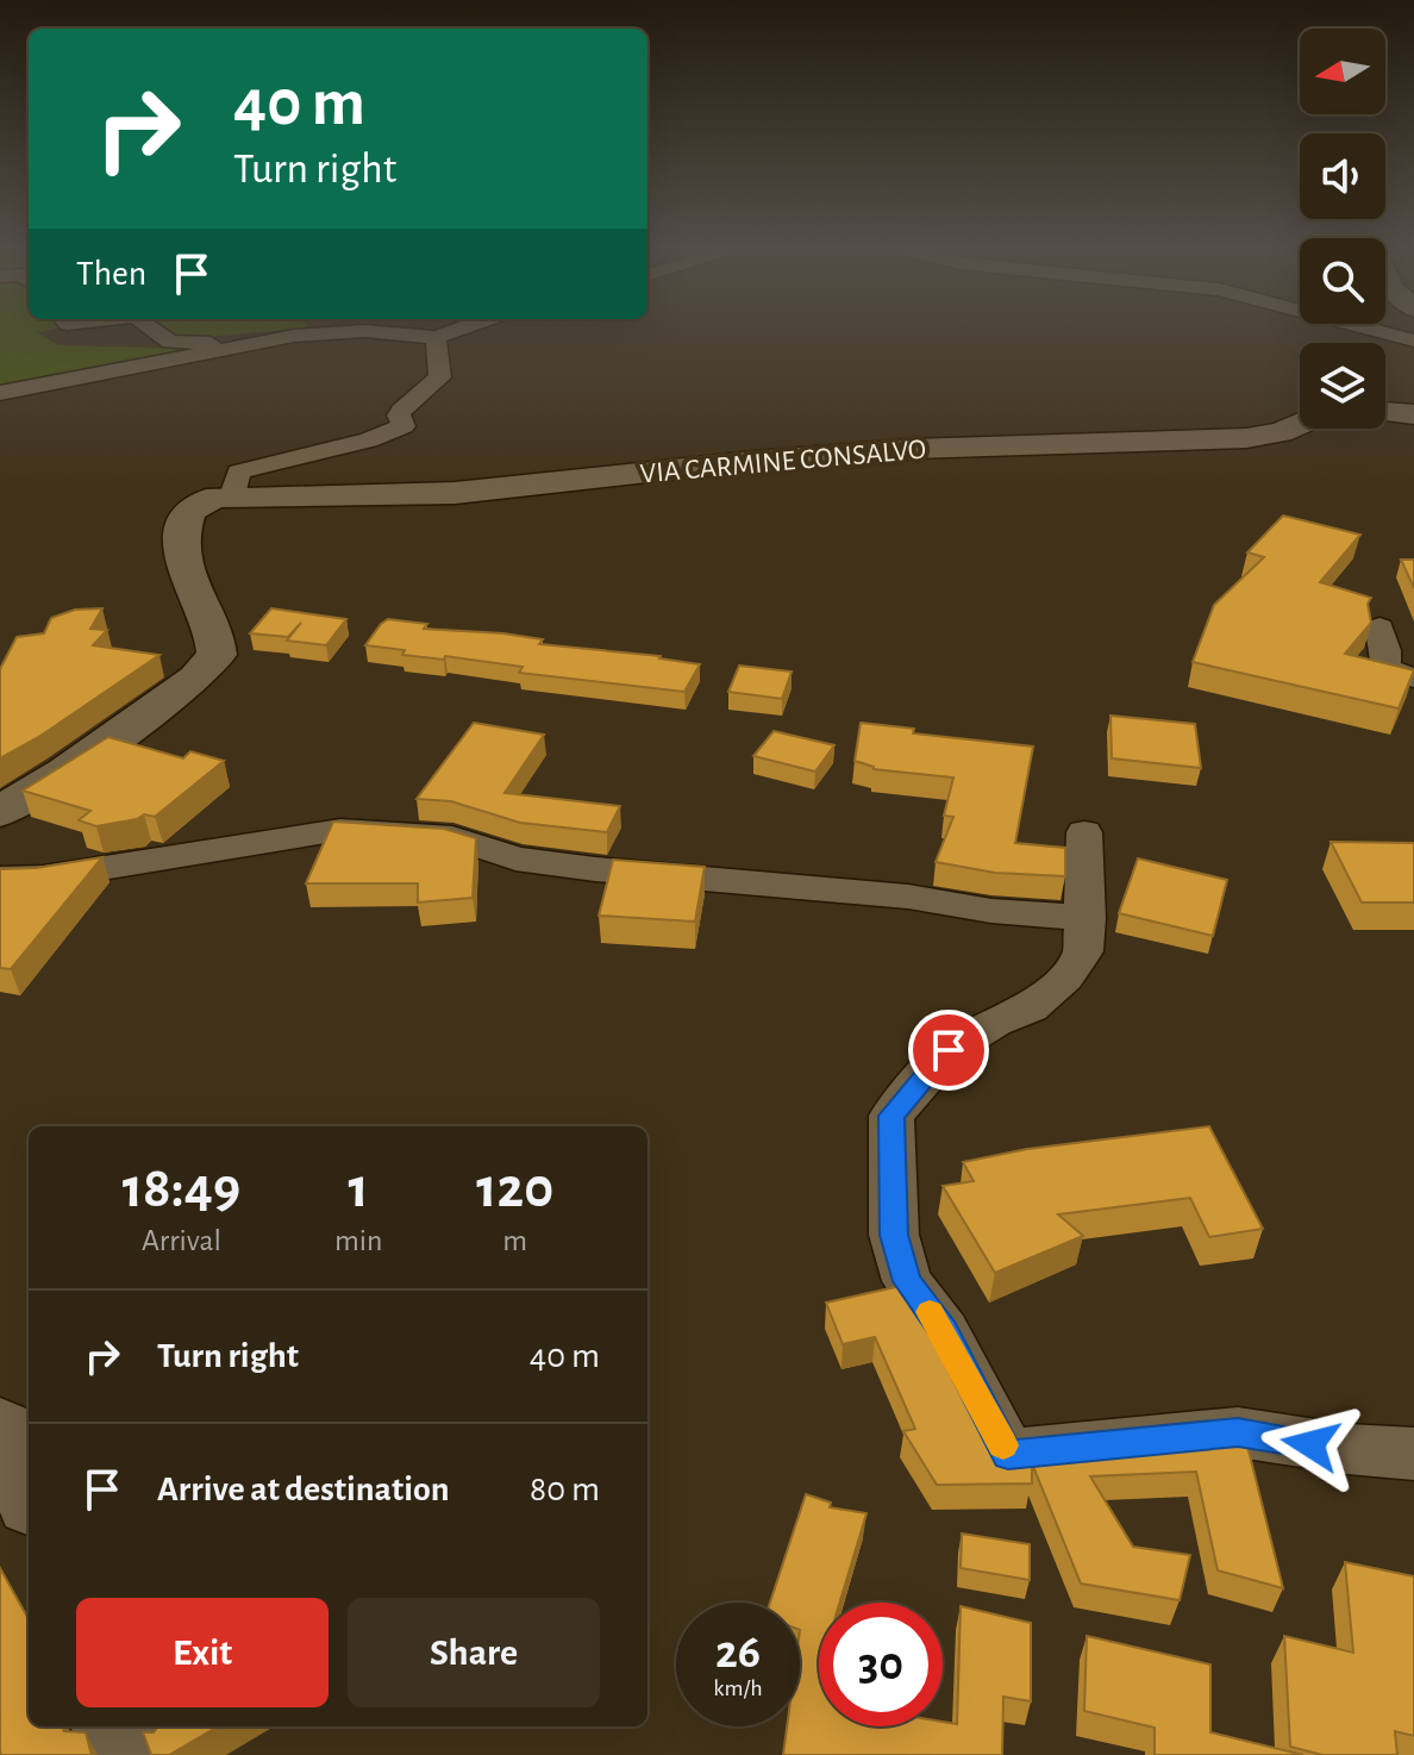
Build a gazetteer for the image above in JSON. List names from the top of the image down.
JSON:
{
  "streets": {
    "street": ["VIA CARMINE CONSALVO"]
  },
  "north": "left",
  "page": {
    "turn": ["40 m", "Turn right"],
    "then": "Then",
    "eta": [
      "18:49",
      "Arrival",
      "1",
      "min",
      "120",
      "m"
    ],
    "list": [
      {
        "name": "Turn right",
        "value": "40 m"
      },
      {
        "name": "Arrive at destination",
        "value": "80 m"
      }
    ],
    "buttons": ["Exit", "Share"],
    "speed": "26 km/h",
    "limit": "30"
  }
}
